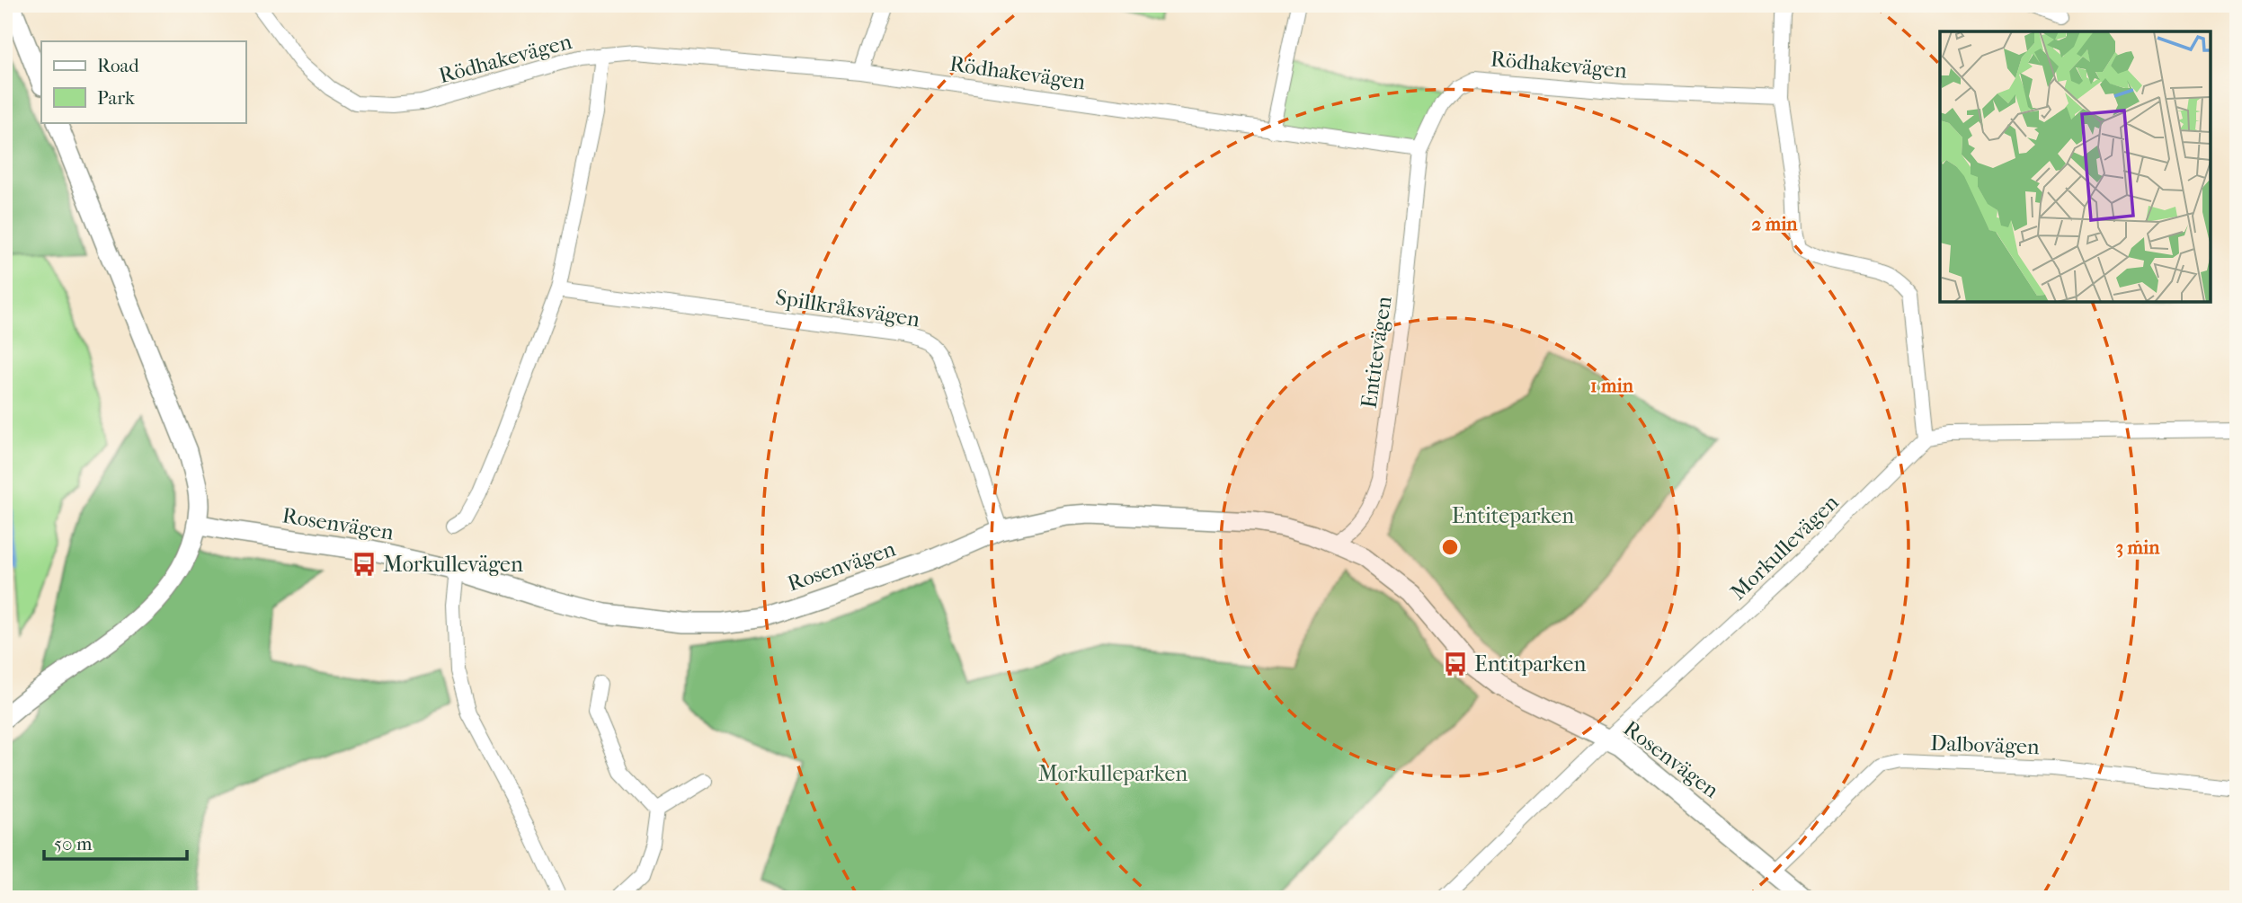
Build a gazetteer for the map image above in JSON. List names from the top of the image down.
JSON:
{
  "streets": {
    "street": [
      "Rödhakevägen",
      "Spillkråksvägen",
      "Entitevägen",
      "Rosenvägen",
      "Morkullevägen",
      "Dalbovägen"
    ]
  },
  "crossings": [
    ["Rödhakevägen", "Entitevägen"],
    ["Spillkråksvägen", "Rosenvägen"],
    ["Entitevägen", "Rosenvägen"],
    ["Rosenvägen", "Morkullevägen"],
    ["Rosenvägen", "Dalbovägen"]
  ],
  "parks": ["Entiteparken", "Morkulleparken"],
  "places": {
    "bus stop": ["Morkullevägen", "Entitparken"]
  },
  "legend": ["Road", "Park"],
  "scale_bar": "50 m",
  "rings": ["2 min", "1 min", "3 min"]
}
